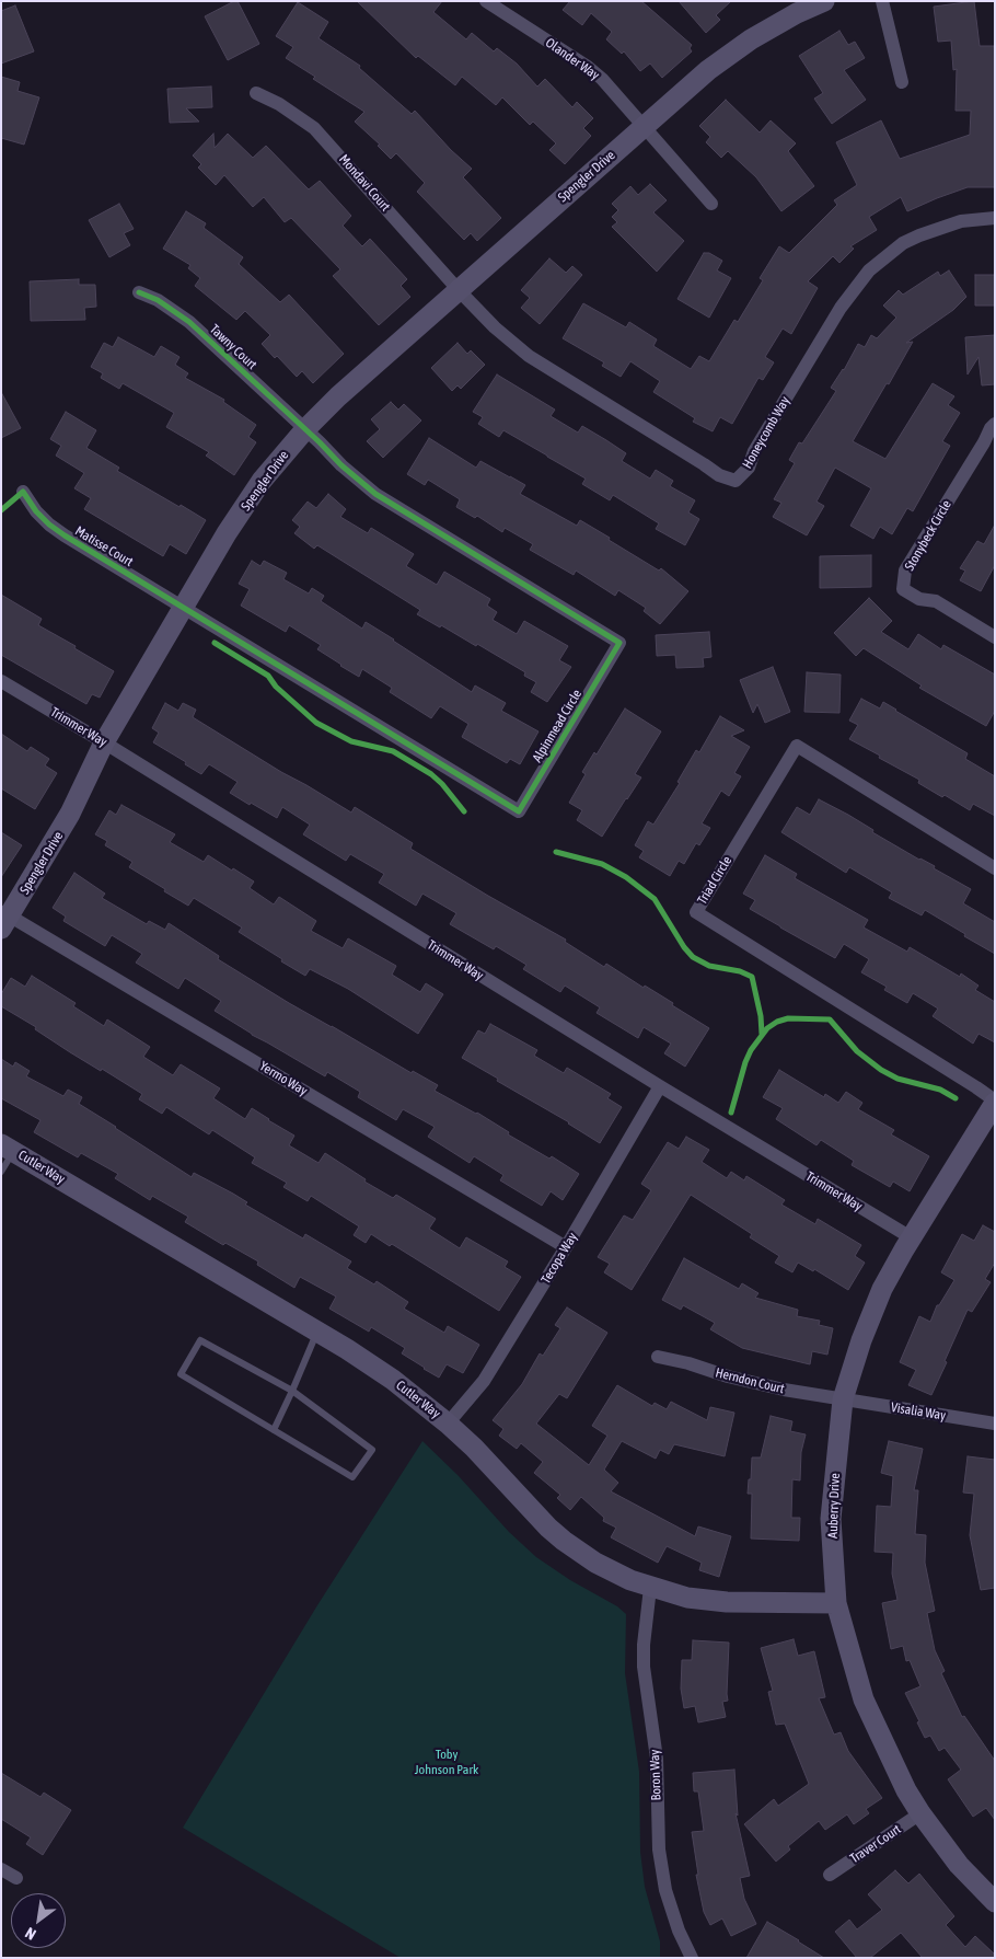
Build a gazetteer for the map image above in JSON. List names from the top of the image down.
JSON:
{
  "streets": {
    "street": [
      "Olander Way",
      "Spengler Drive",
      "Mondavi Court",
      "Tawny Court",
      "Honeycomb Way",
      "Stonybeck Circle",
      "Matisse Court",
      "Alpinmead Circle",
      "Trimmer Way",
      "Triad Circle",
      "Yermo Way",
      "Cutler Way",
      "Tecopa Way",
      "Herndon Court",
      "Visalia Way",
      "Auberry Drive",
      "Boron Way",
      "Traver Court"
    ]
  },
  "crossings": [
    ["Olander Way", "Spengler Drive"],
    ["Spengler Drive", "Mondavi Court"],
    ["Spengler Drive", "Tawny Court"],
    ["Spengler Drive", "Honeycomb Way"],
    ["Spengler Drive", "Matisse Court"],
    ["Spengler Drive", "Alpinmead Circle"],
    ["Spengler Drive", "Trimmer Way"],
    ["Spengler Drive", "Yermo Way"],
    ["Mondavi Court", "Honeycomb Way"],
    ["Tawny Court", "Alpinmead Circle"],
    ["Matisse Court", "Alpinmead Circle"],
    ["Trimmer Way", "Tecopa Way"],
    ["Trimmer Way", "Auberry Drive"],
    ["Triad Circle", "Auberry Drive"],
    ["Yermo Way", "Tecopa Way"],
    ["Cutler Way", "Tecopa Way"],
    ["Cutler Way", "Auberry Drive"],
    ["Cutler Way", "Boron Way"],
    ["Herndon Court", "Visalia Way"],
    ["Herndon Court", "Auberry Drive"],
    ["Visalia Way", "Auberry Drive"],
    ["Auberry Drive", "Traver Court"]
  ],
  "parks": ["Toby Johnson Park"],
  "north": "bottom left"
}
